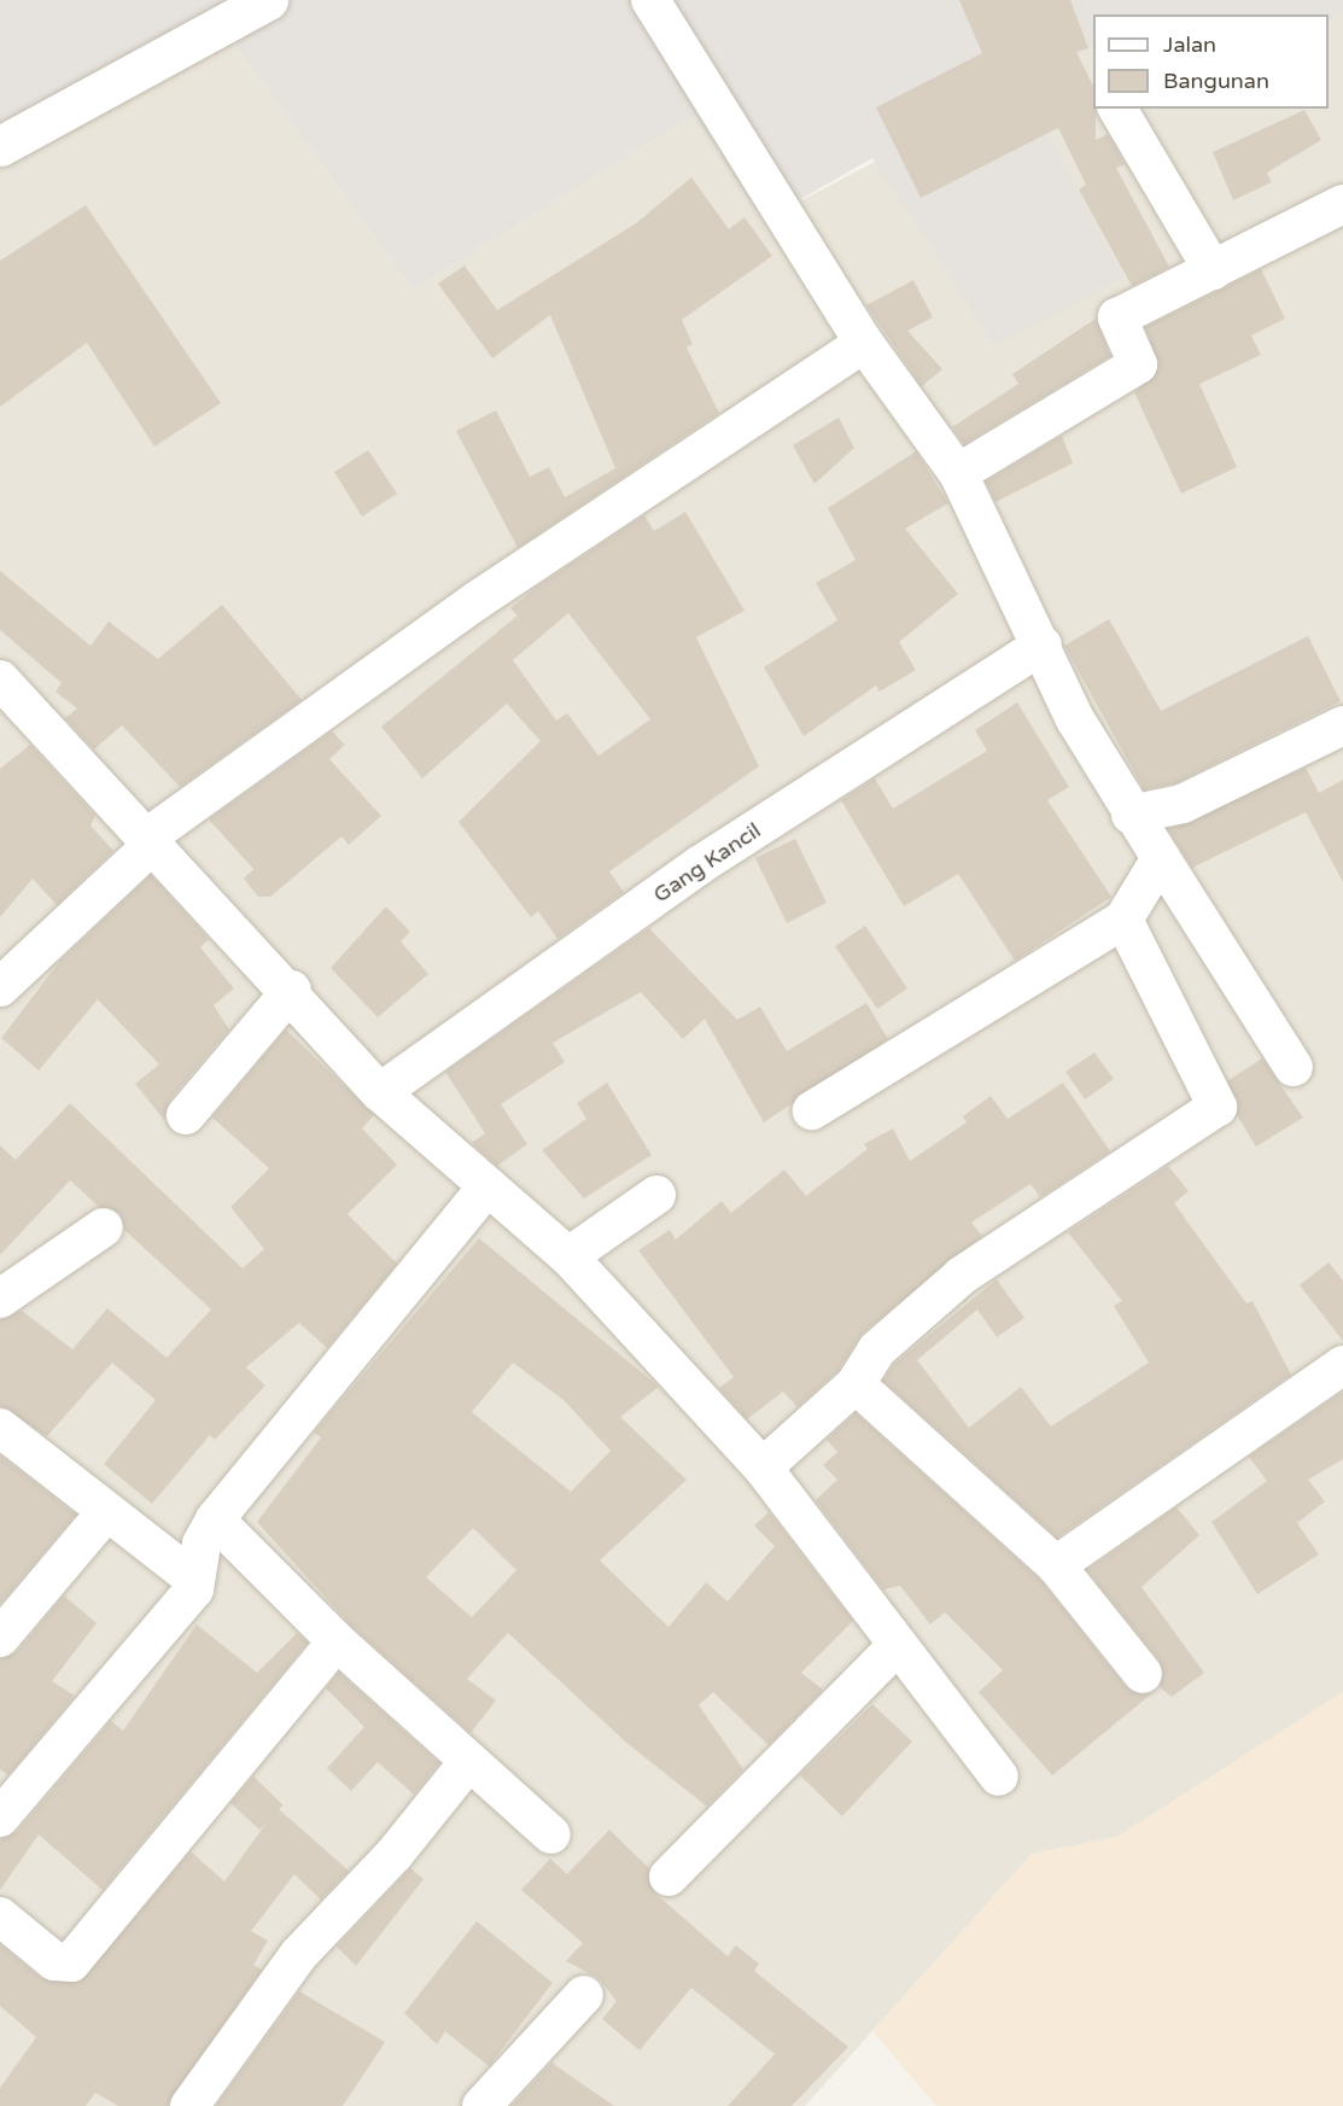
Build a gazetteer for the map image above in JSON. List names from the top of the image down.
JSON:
{
  "streets": {
    "street": ["Gang Kancil"]
  },
  "legend": ["Jalan", "Bangunan"]
}
